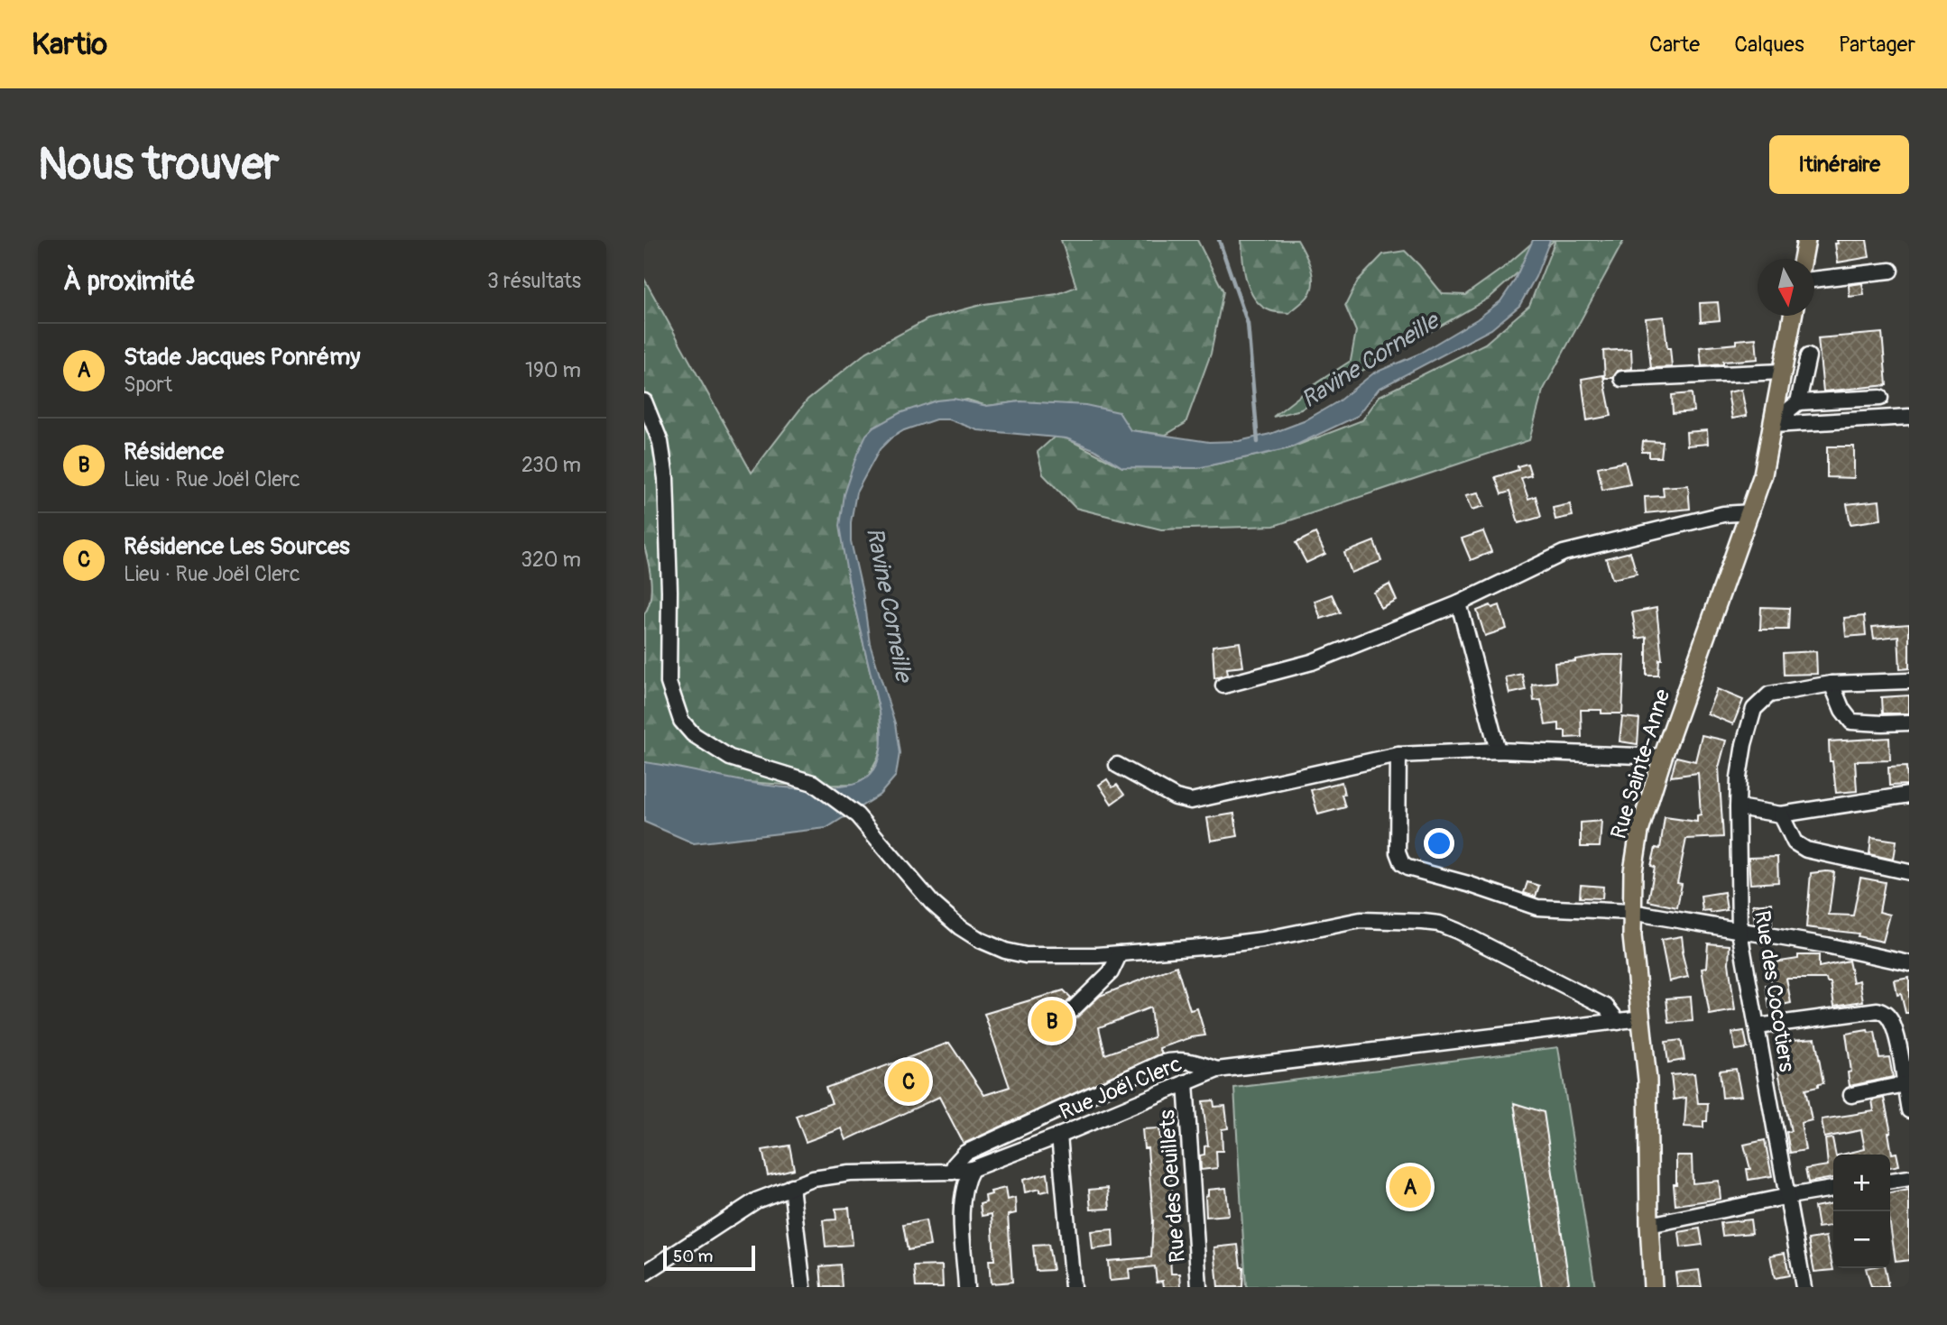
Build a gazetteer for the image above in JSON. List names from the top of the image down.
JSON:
{
  "streets": {
    "main road": ["Rue Sainte-Anne"],
    "street": ["Rue des Cocotiers", "Rue Joël Clerc", "Rue des Oeuillets"]
  },
  "crossings": [
    ["Rue Sainte-Anne", "Rue Joël Clerc"],
    ["Rue Joël Clerc", "Rue des Oeuillets"]
  ],
  "water": ["Ravine Corneille"],
  "scale_bar": "50 m",
  "north": "bottom",
  "page": {
    "header": "Kartio",
    "nav": ["Carte", "Calques", "Partager"],
    "buttons": "Itinéraire",
    "title": "Nous trouver",
    "heading": ["À proximité", "3 résultats"],
    "list": [
      {
        "mark": "A",
        "name": "Stade Jacques Ponrémy",
        "note": "Sport",
        "value": "190 m"
      },
      {
        "mark": "B",
        "name": "Résidence",
        "note": "Lieu · Rue Joël Clerc",
        "value": "230 m"
      },
      {
        "mark": "C",
        "name": "Résidence Les Sources",
        "note": "Lieu · Rue Joël Clerc",
        "value": "320 m"
      }
    ],
    "pins": ["B", "C", "A"],
    "map_buttons": ["+", "−"],
    "scale": "50 m"
  }
}
